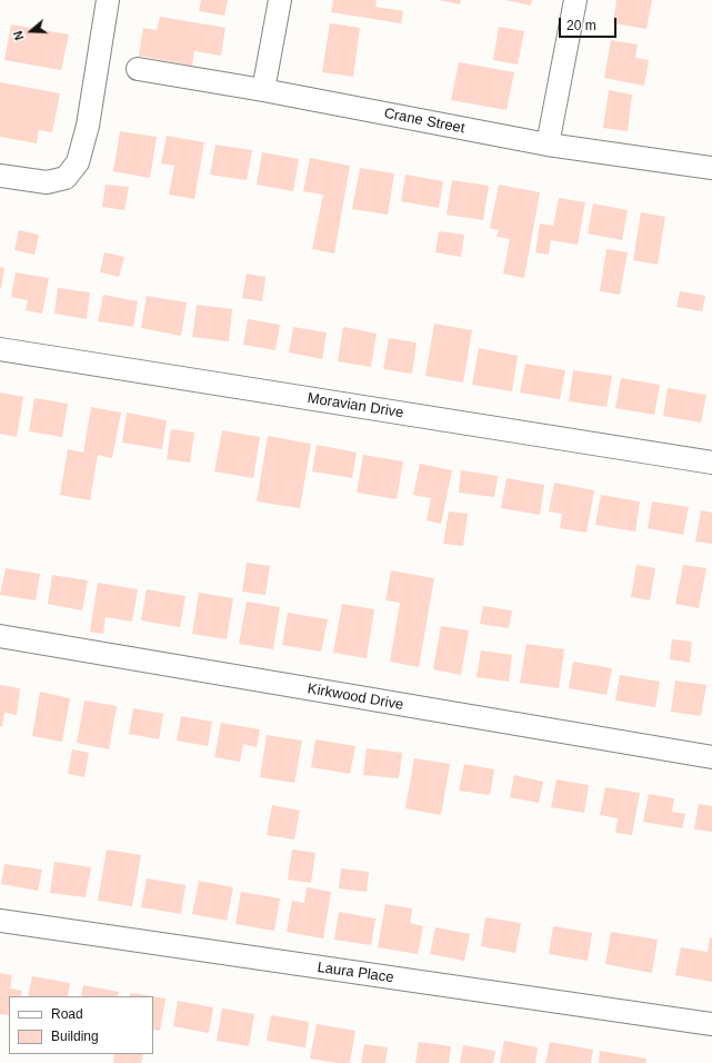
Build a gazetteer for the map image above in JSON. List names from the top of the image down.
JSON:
{
  "streets": {
    "street": [
      "Crane Street",
      "Moravian Drive",
      "Kirkwood Drive",
      "Laura Place"
    ]
  },
  "legend": ["Road", "Building"],
  "scale_bar": "20 m",
  "north": "left"
}
